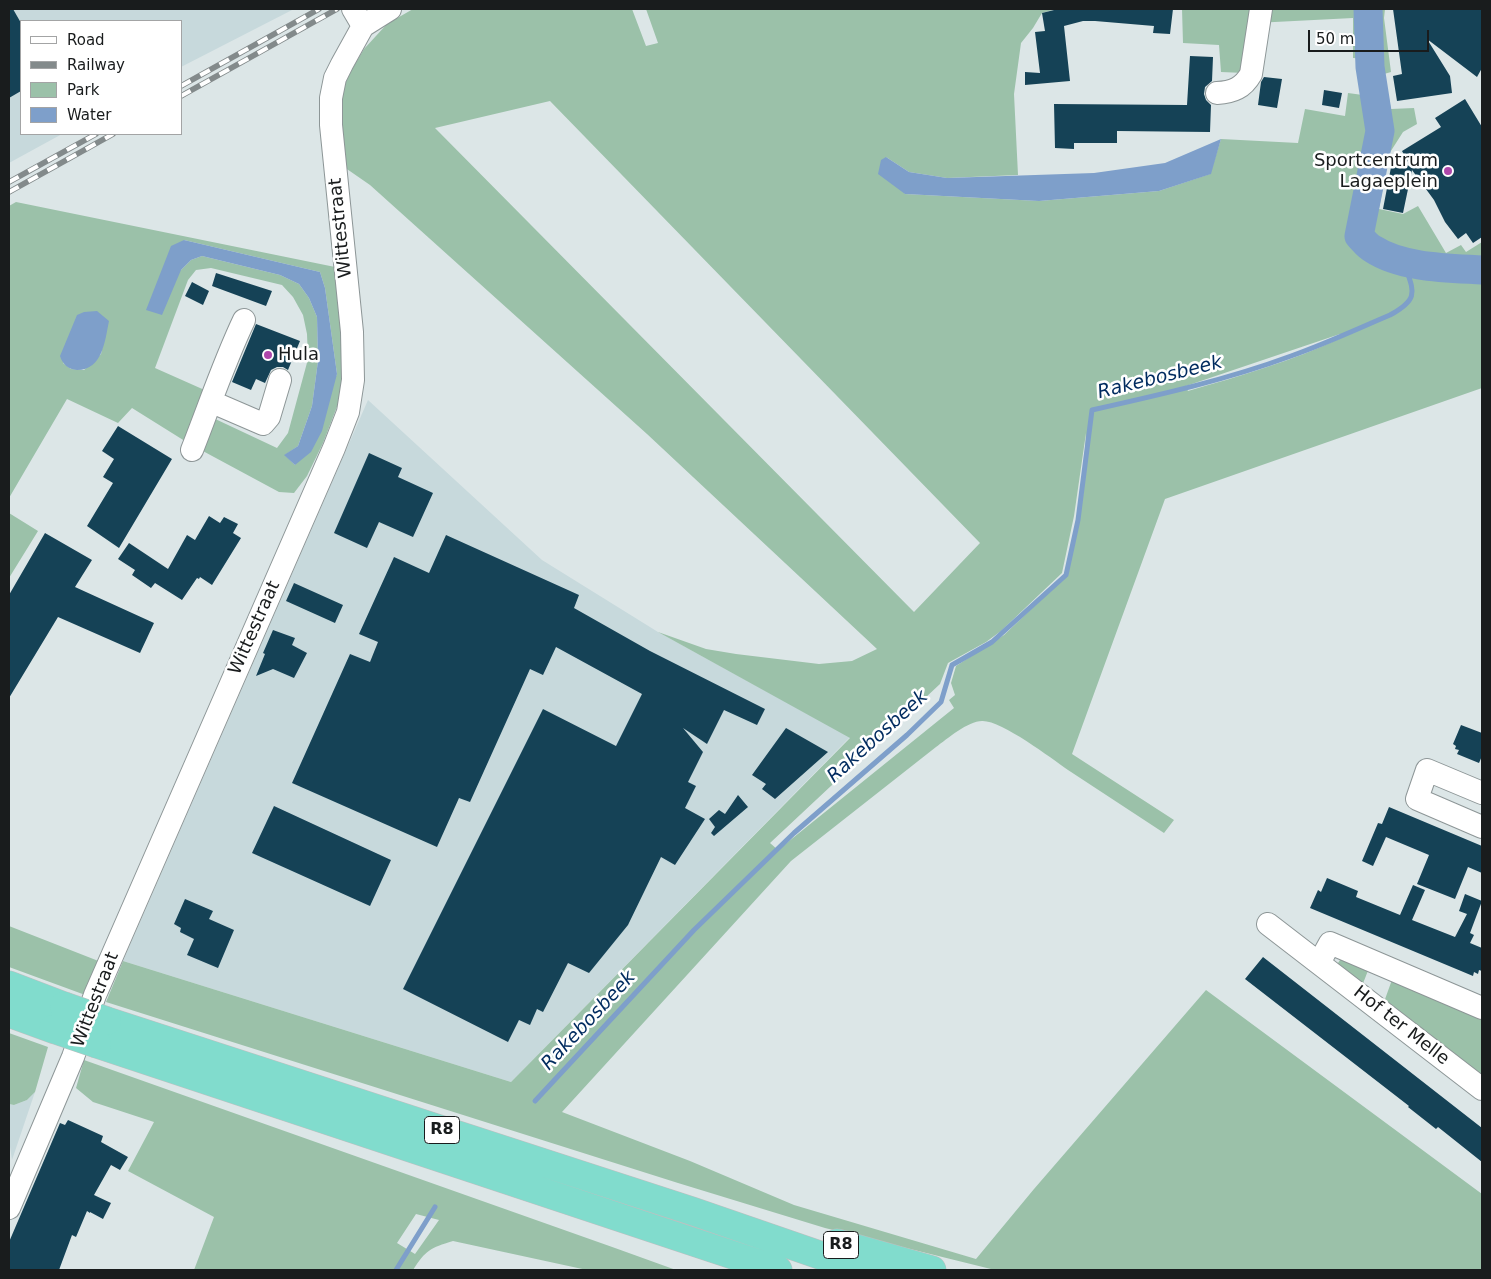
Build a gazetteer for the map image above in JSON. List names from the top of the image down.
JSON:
{
  "streets": {
    "highway": ["R8"],
    "street": ["Wittestraat", "Hof ter Melle"]
  },
  "water": ["Rakebosbeek"],
  "places": ["Sportcentrum Lagaeplein", "Hula"],
  "legend": [
    "Road",
    "Railway",
    "Park",
    "Water"
  ],
  "scale_bar": "50 m"
}
